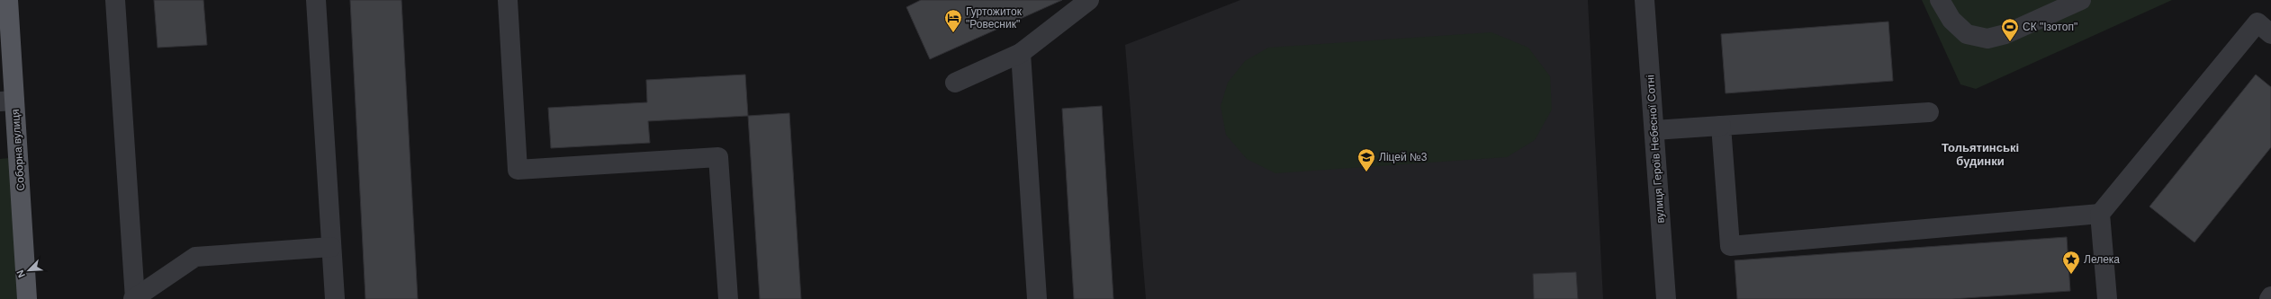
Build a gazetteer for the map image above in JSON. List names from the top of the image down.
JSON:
{
  "streets": {
    "main road": ["Соборна вулиця"],
    "street": ["вулиця Героїв Небесної Сотні"]
  },
  "districts": ["Тольятинські будинки"],
  "places": {
    "hotel": ["Гуртожиток \"Ровесник\""],
    "sports": ["СК \"Ізотоп\""],
    "school or university": ["Ліцей №3"],
    "place": ["Лелека"]
  },
  "north": "bottom left"
}
